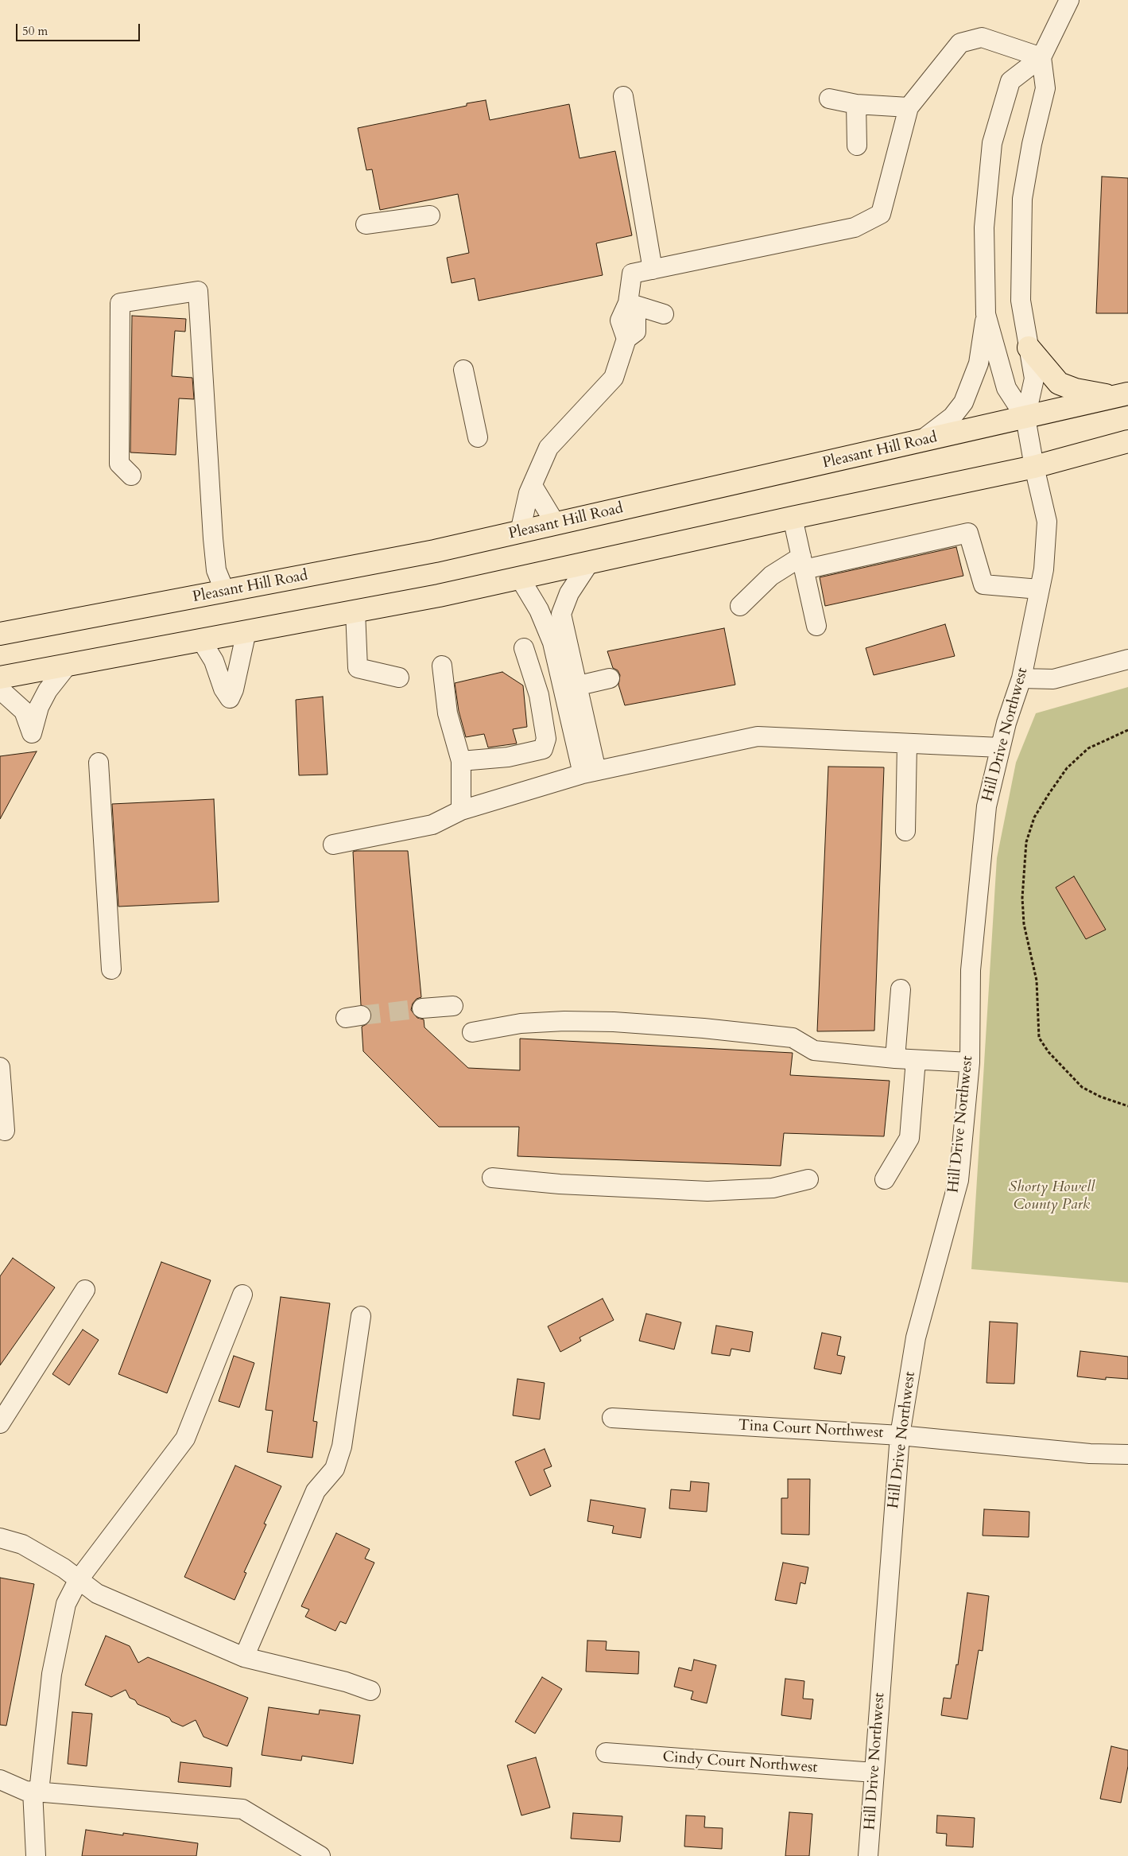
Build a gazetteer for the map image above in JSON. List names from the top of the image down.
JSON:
{
  "streets": {
    "highway": ["Pleasant Hill Road"],
    "street": ["Hill Drive Northwest", "Tina Court Northwest", "Cindy Court Northwest"]
  },
  "crossings": [
    ["Pleasant Hill Road", "Hill Drive Northwest"],
    ["Hill Drive Northwest", "Tina Court Northwest"],
    ["Hill Drive Northwest", "Cindy Court Northwest"]
  ],
  "parks": ["Shorty Howell County Park"],
  "scale_bar": "50 m"
}
